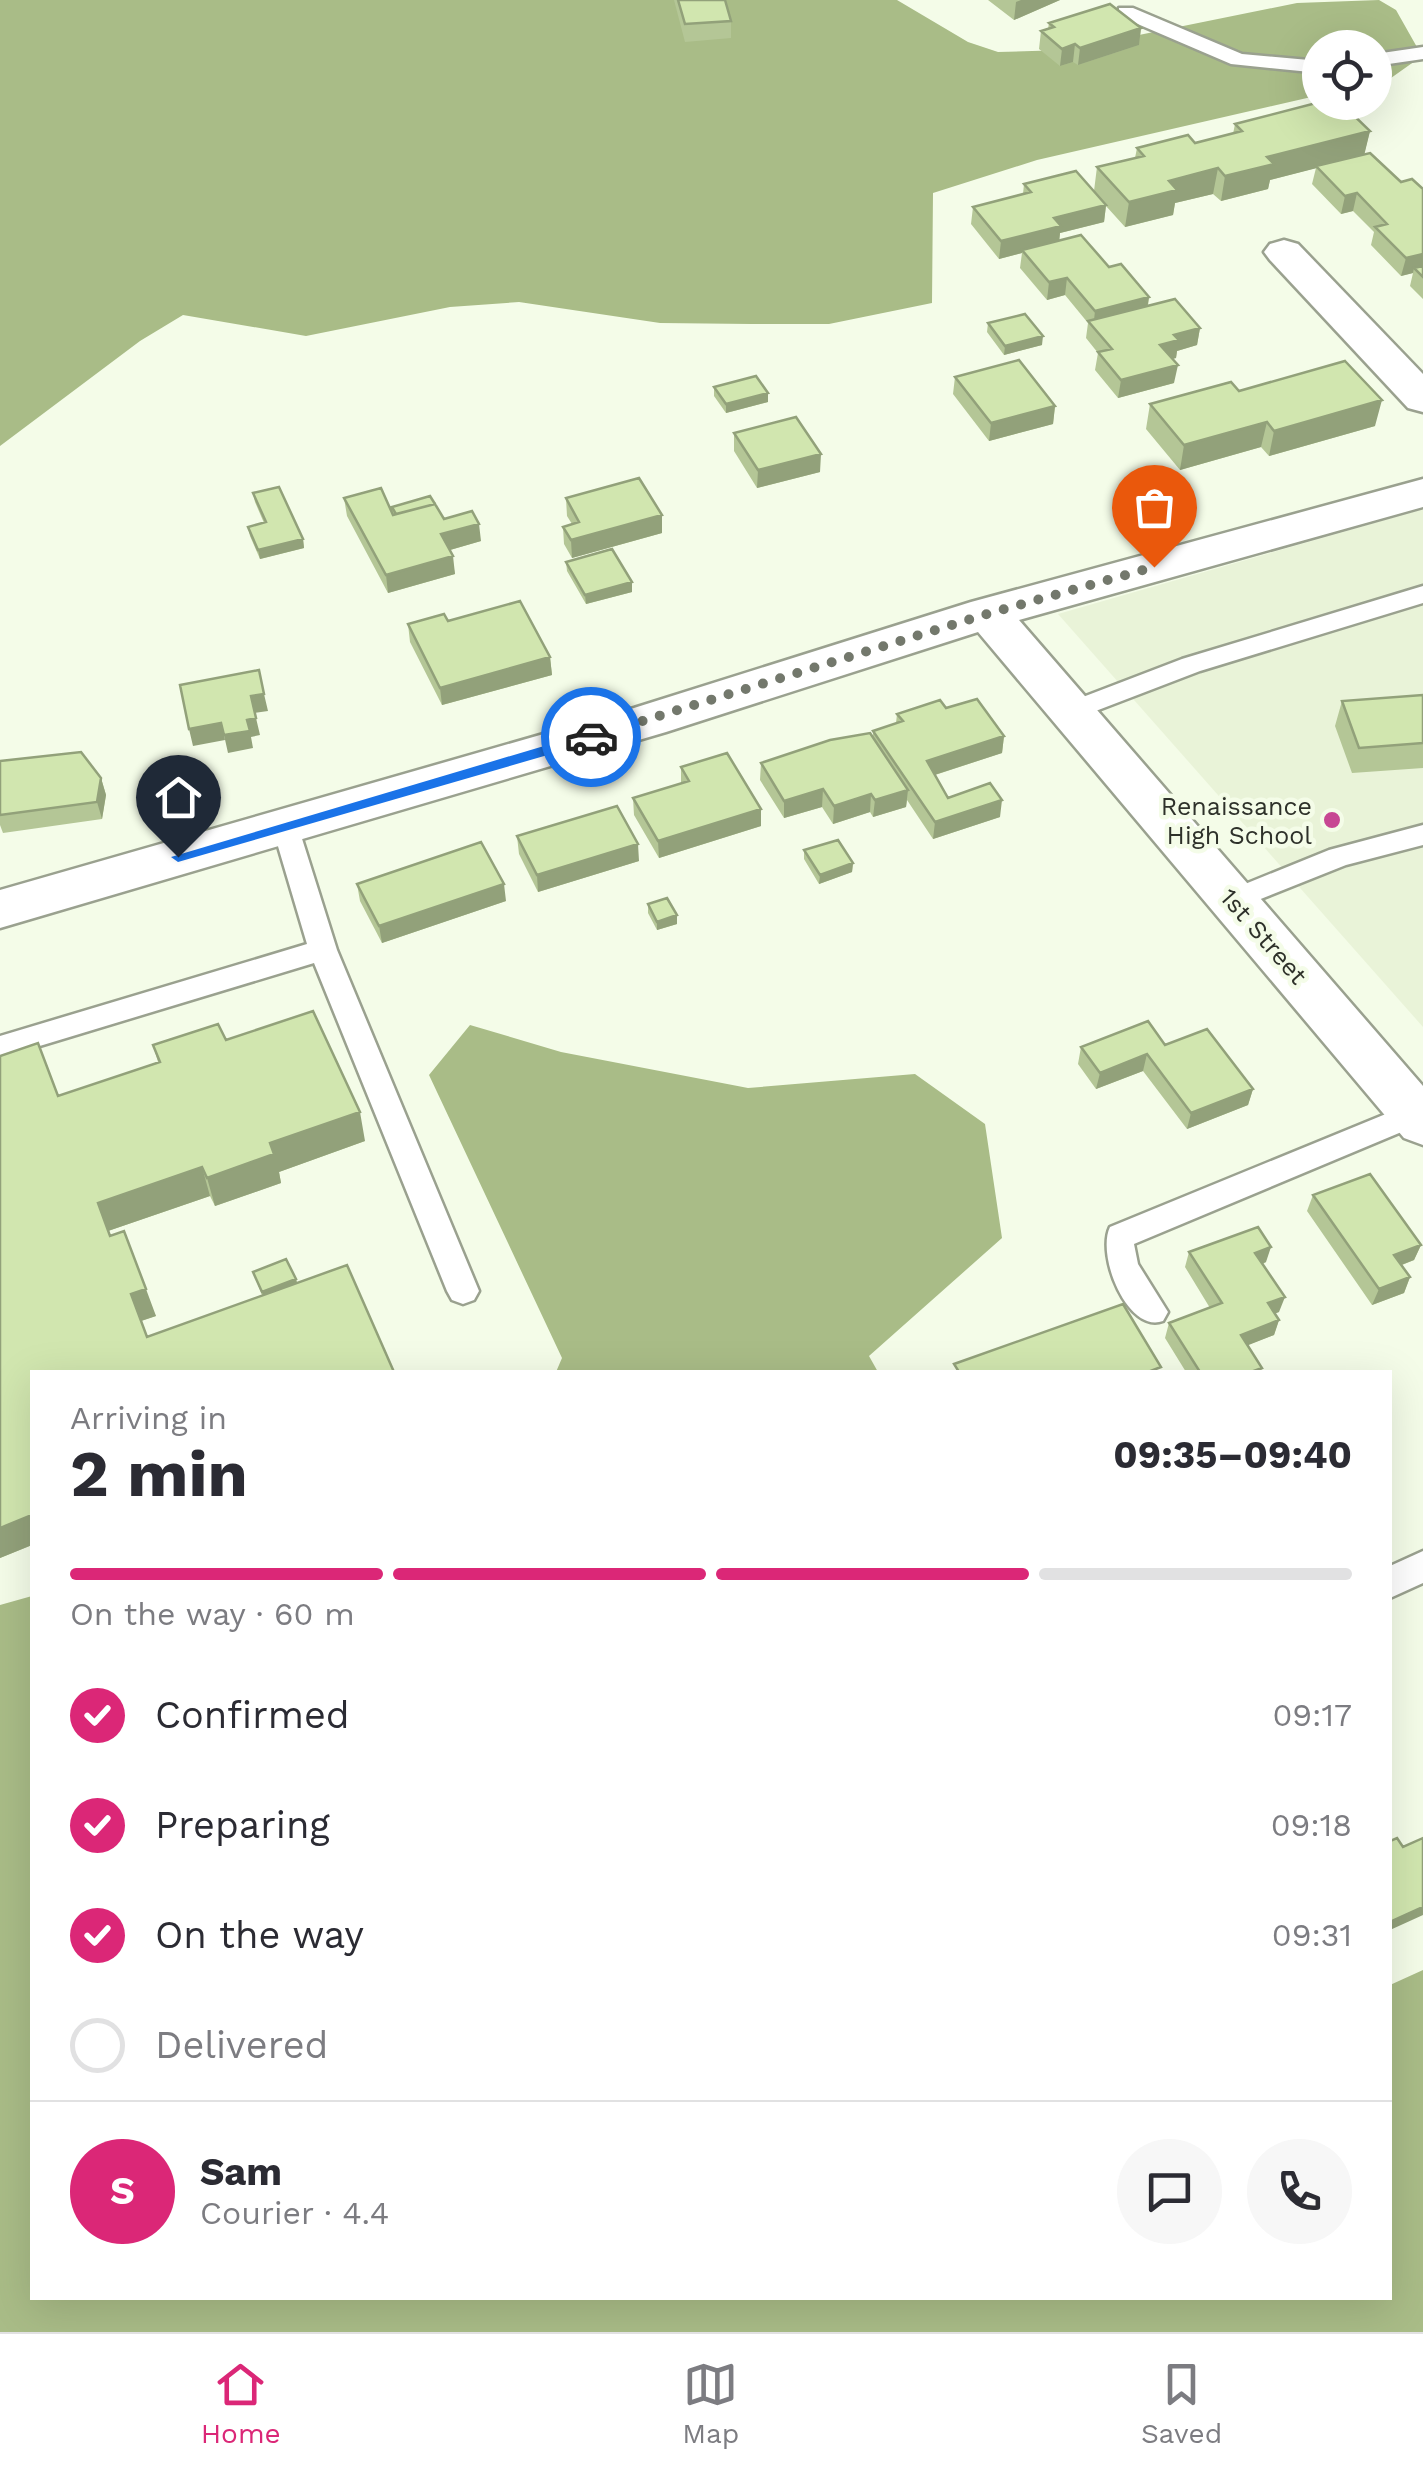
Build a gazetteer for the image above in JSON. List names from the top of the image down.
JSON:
{
  "streets": {
    "main road": ["1st Street"]
  },
  "places": ["Renaissance High School"],
  "page": {
    "heading": ["2 min", "Arriving in", "09:35–09:40"],
    "panel": ["Sam", "Courier · 4.4"],
    "bar": "On the way · 60 m",
    "list": [
      ["Confirmed", "09:17"],
      ["Preparing", "09:18"],
      ["On the way", "09:31"],
      "Delivered"
    ],
    "round": "S",
    "tabs": ["Home", "Map", "Saved"]
  }
}
